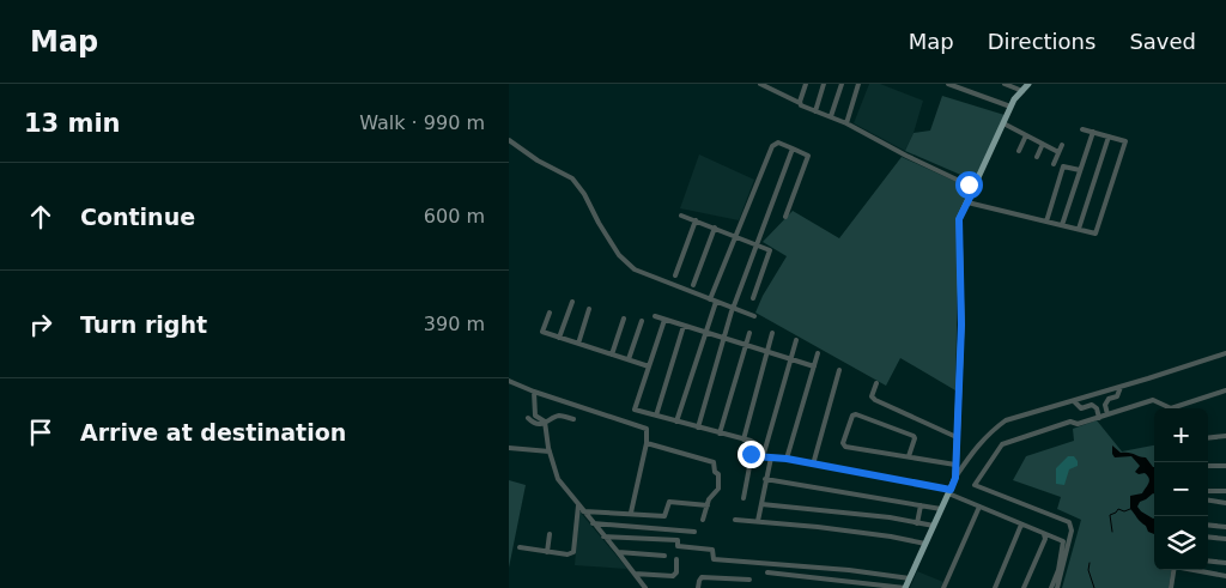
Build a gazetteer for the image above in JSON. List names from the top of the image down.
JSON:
{
  "page": {
    "header": "Map",
    "nav": ["Map", "Directions", "Saved"],
    "heading": ["13 min", "Walk · 990 m"],
    "list": [
      ["Continue", "600 m"],
      ["Turn right", "390 m"],
      "Arrive at destination"
    ],
    "map_buttons": ["+", "−"]
  }
}
